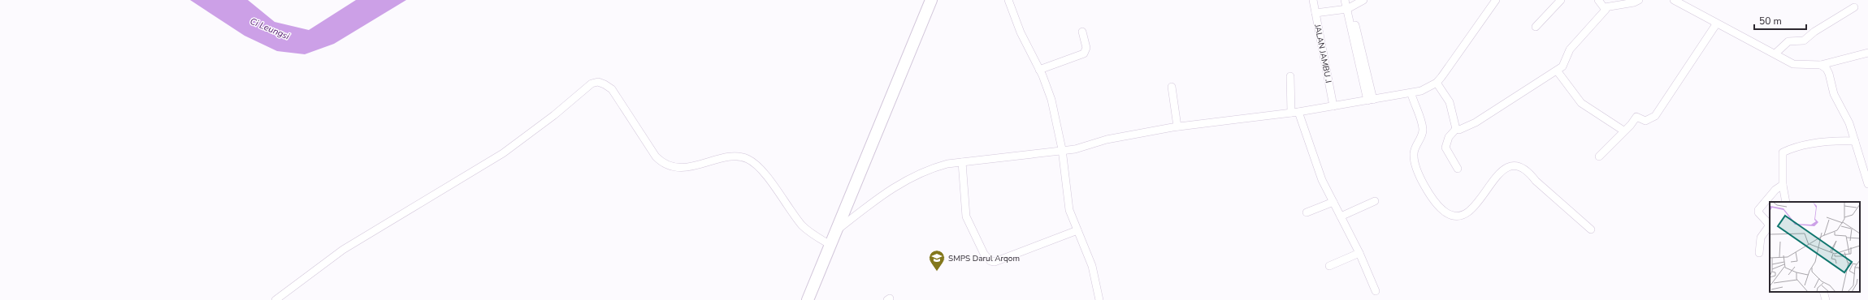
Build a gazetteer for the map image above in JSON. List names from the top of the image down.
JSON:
{
  "streets": {
    "street": ["JALAN JAMBU .I"]
  },
  "water": ["Ci Leungsi"],
  "places": {
    "school or university": ["SMPS Darul Arqom"]
  },
  "scale_bar": "50 m"
}
